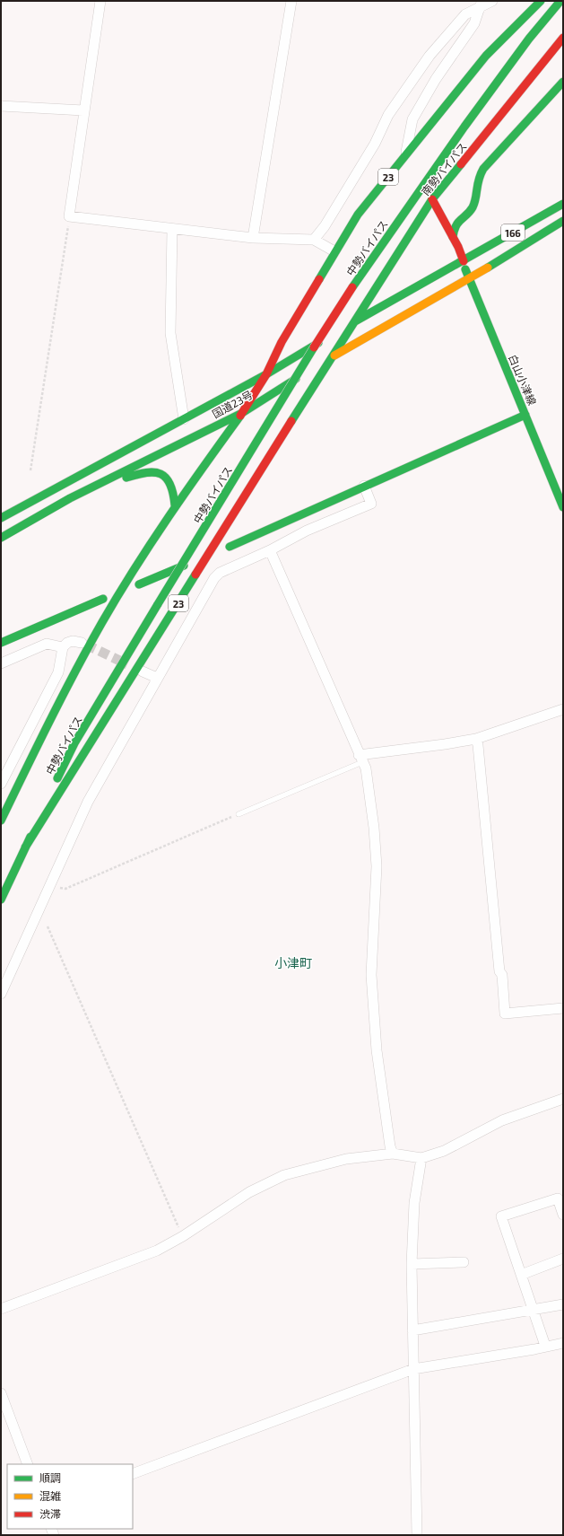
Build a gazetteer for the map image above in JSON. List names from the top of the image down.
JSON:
{
  "streets": {
    "main road": [
      "南勢バイパス",
      "23",
      "166",
      "中勢バイパス",
      "白山小津線",
      "国道23号"
    ]
  },
  "crossings": [
    ["南勢バイパス", "23"],
    ["南勢バイパス", "白山小津線"],
    ["南勢バイパス", "国道23号"],
    ["23", "中勢バイパス"],
    ["23", "国道23号"],
    ["166", "白山小津線"],
    ["166", "国道23号"],
    ["白山小津線", "国道23号"]
  ],
  "districts": ["小津町"],
  "legend": ["順調", "混雑", "渋滞"]
}
